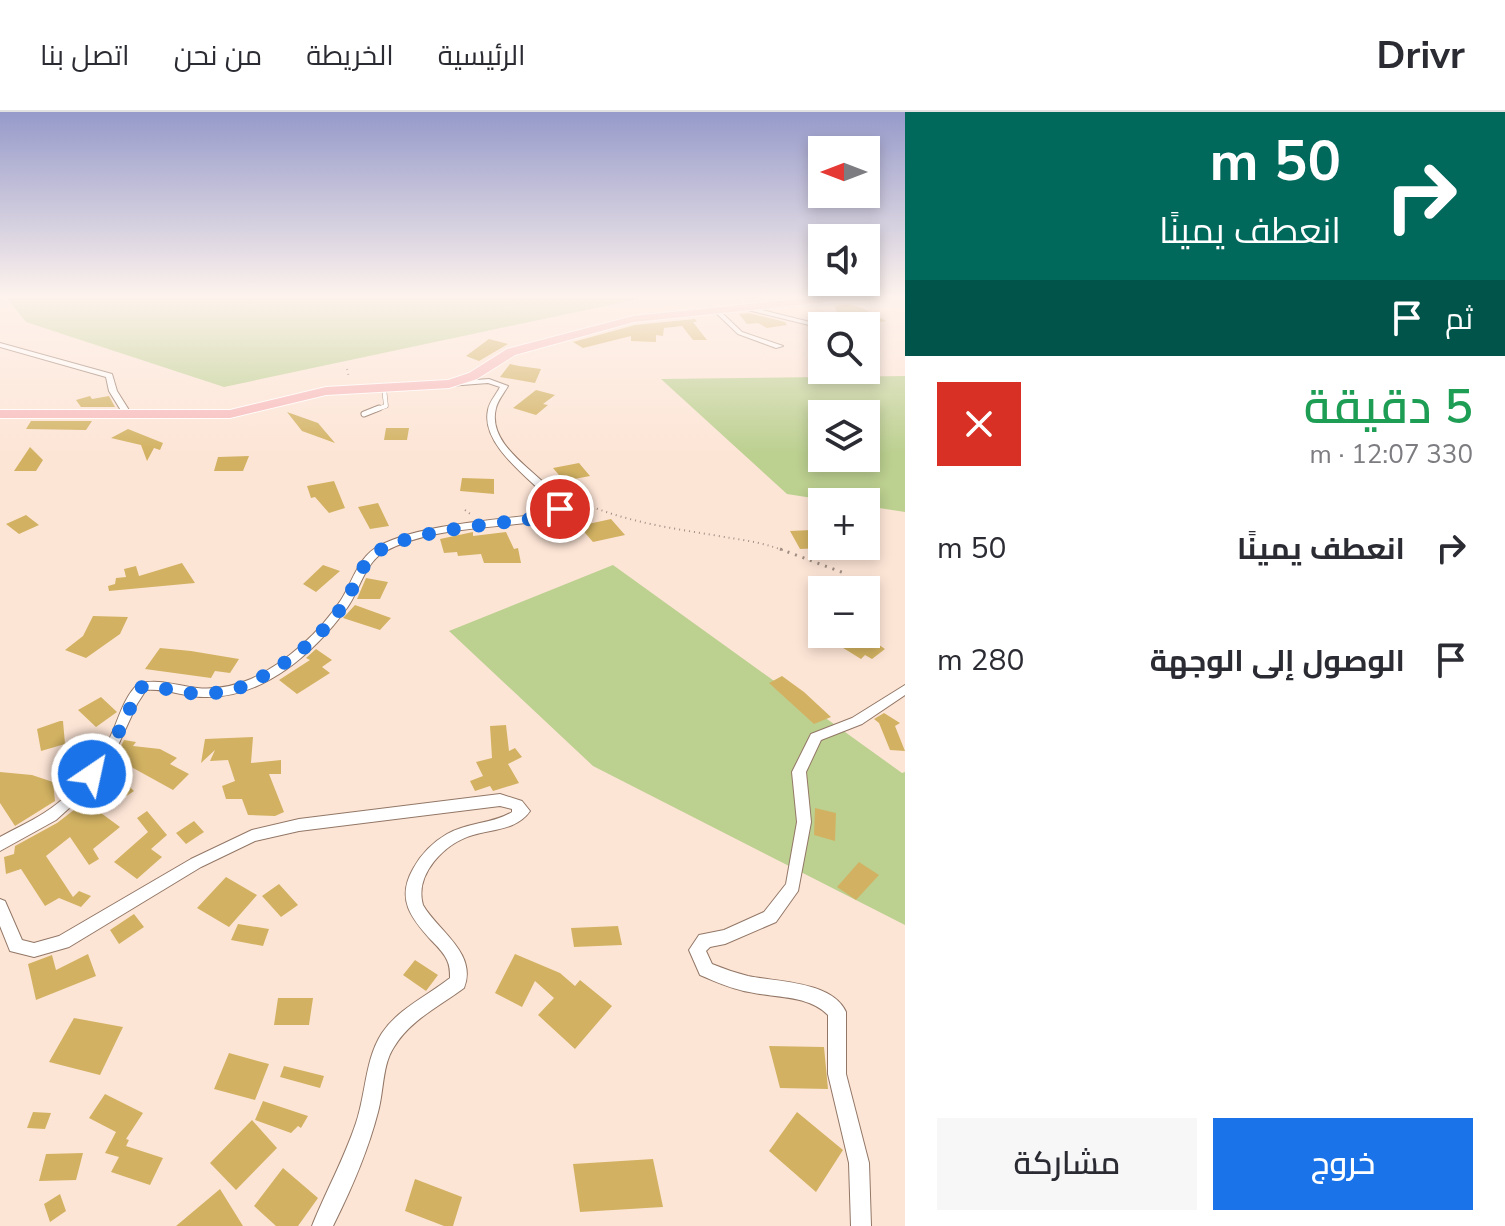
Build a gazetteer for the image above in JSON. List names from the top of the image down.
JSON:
{
  "north": "left",
  "page": {
    "header": "Drivr",
    "nav": [
      "الرئيسية",
      "الخريطة",
      "من نحن",
      "اتصل بنا"
    ],
    "turn": ["50 m", "انعطف يمينًا"],
    "map_buttons": ["+", "−"],
    "then": "ثم",
    "heading": ["5 دقيقة", "330 m · 12:07"],
    "list": [
      {
        "name": "انعطف يمينًا",
        "value": "50 m"
      },
      {
        "name": "الوصول إلى الوجهة",
        "value": "280 m"
      }
    ],
    "buttons": ["خروج", "مشاركة"]
  }
}
